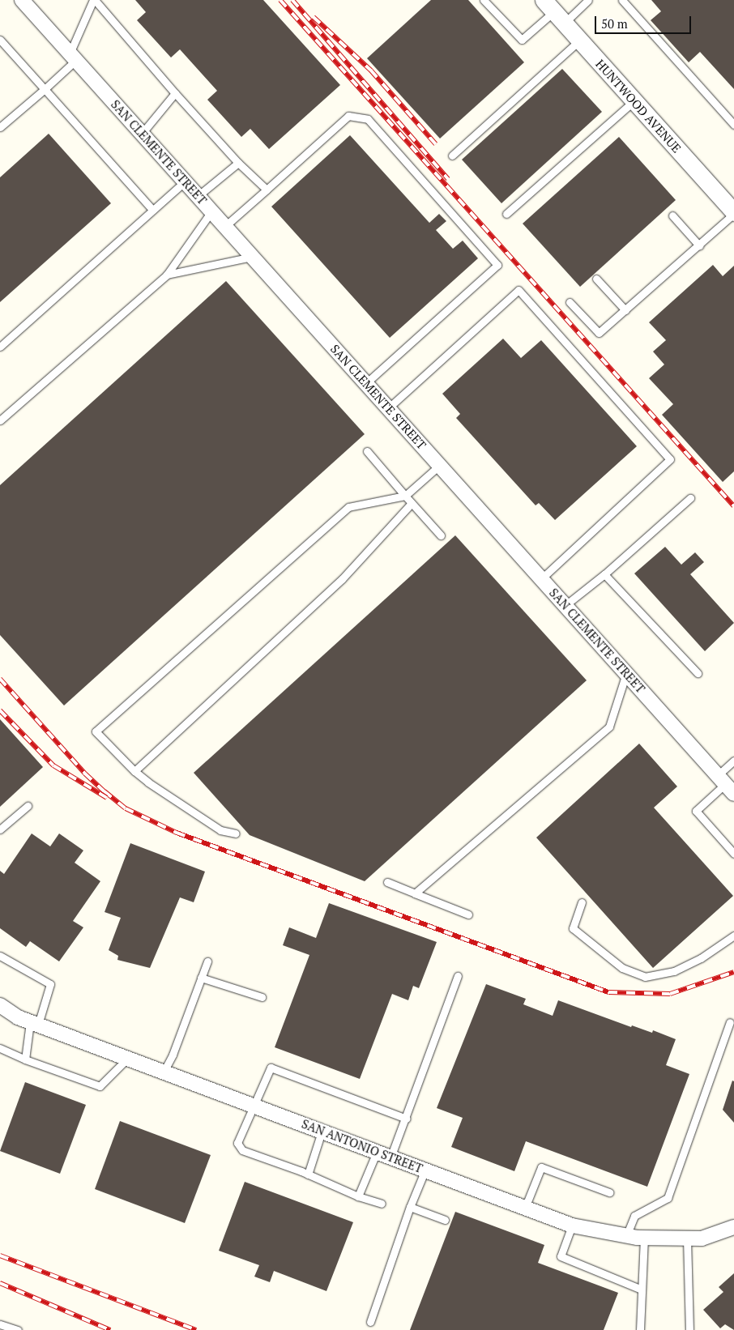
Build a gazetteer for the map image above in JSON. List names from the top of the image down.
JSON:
{
  "streets": {
    "street": ["HUNTWOOD AVENUE", "SAN CLEMENTE STREET", "SAN ANTONIO STREET"]
  },
  "scale_bar": "50 m"
}
